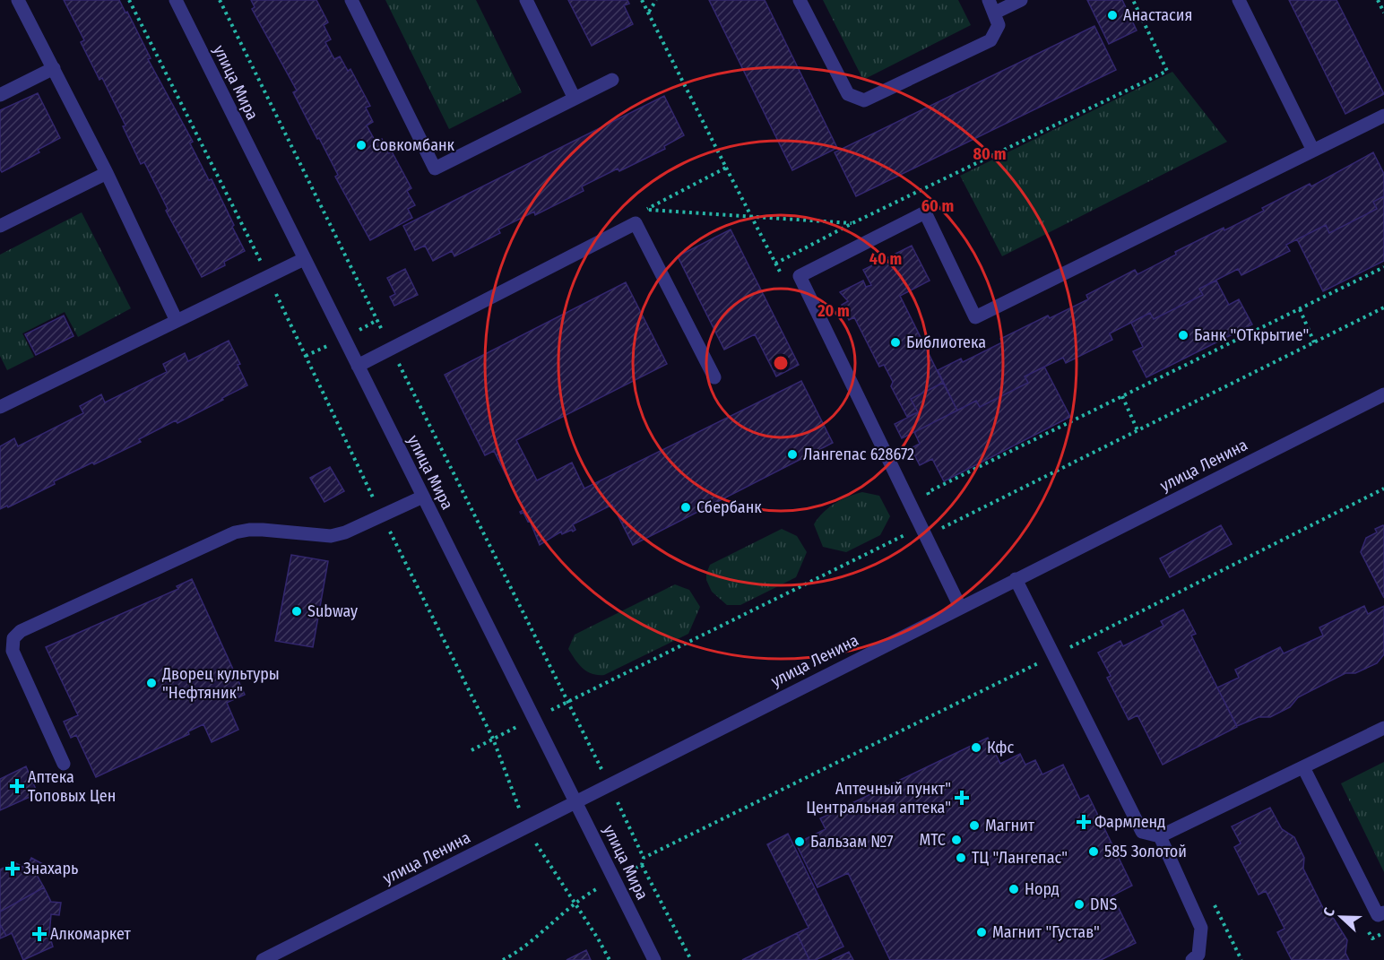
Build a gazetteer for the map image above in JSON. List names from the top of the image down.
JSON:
{
  "streets": {
    "street": ["улица Мира", "улица Ленина"]
  },
  "crossings": [
    ["улица Мира", "улица Ленина"]
  ],
  "places": {
    "other": [
      "Анастасия",
      "Совкомбанк",
      "Банк \"ОТкрытие\"",
      "Библиотека",
      "Лангепас 628672",
      "Сбербанк",
      "Subway",
      "Дворец культуры \"Нефтяник\"",
      "Кфс",
      "Магнит",
      "МТС",
      "Бальзам №7",
      "585 Золотой",
      "ТЦ \"Лангепас\"",
      "Норд",
      "DNS",
      "Магнит \"Густав\""
    ],
    "health": [
      "Аптека Топовых Цен",
      "Аптечный пункт\" Центральная аптека\"",
      "Фармленд",
      "Знахарь",
      "Алкомаркет"
    ]
  },
  "north": "left",
  "rings": [
    "80 m",
    "60 m",
    "40 m",
    "20 m"
  ]
}
